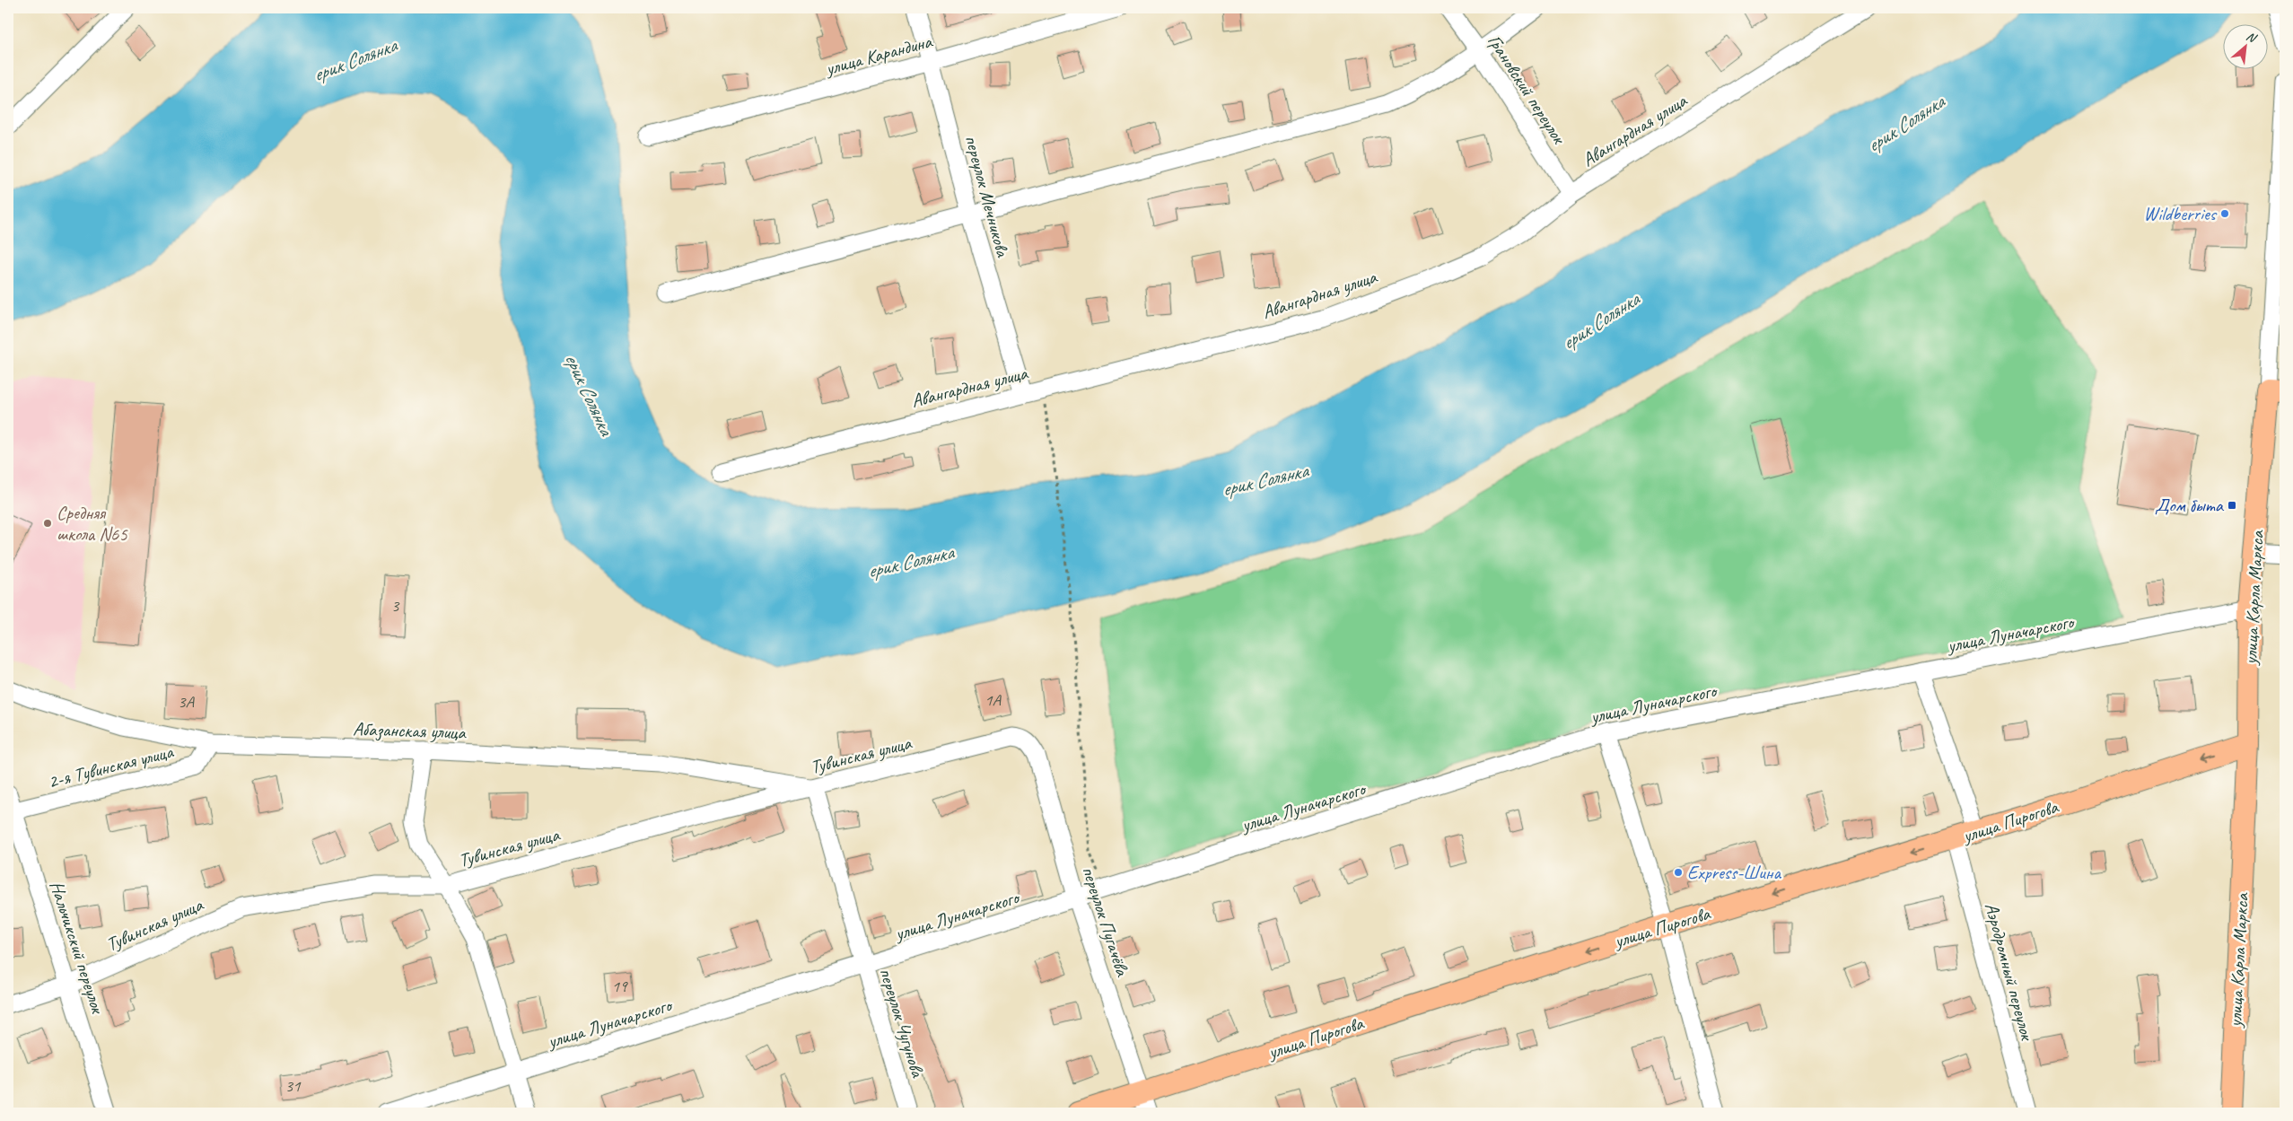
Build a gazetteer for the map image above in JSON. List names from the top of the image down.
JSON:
{
  "streets": {
    "main road": ["улица Карла Маркса", "улица Пирогова"],
    "street": [
      "улица Карандина",
      "Грановский переулок",
      "Авангардная улица",
      "переулок Мечникова",
      "улица Луначарского",
      "Абазанская улица",
      "Тувинская улица",
      "2-я Тувинская улица",
      "переулок Пугачёва",
      "Нальчикский переулок",
      "Аэродромный переулок",
      "переулок Чугунова"
    ]
  },
  "crossings": [
    ["улица Карандина", "переулок Мечникова"],
    ["Грановский переулок", "Авангардная улица"],
    ["Авангардная улица", "переулок Мечникова"],
    ["улица Карла Маркса", "улица Луначарского"],
    ["улица Карла Маркса", "улица Пирогова"],
    ["улица Луначарского", "переулок Пугачёва"],
    ["улица Луначарского", "переулок Чугунова"],
    ["Абазанская улица", "Тувинская улица"],
    ["Абазанская улица", "2-я Тувинская улица"],
    ["Абазанская улица", "переулок Чугунова"],
    ["Тувинская улица", "переулок Пугачёва"],
    ["Тувинская улица", "Нальчикский переулок"],
    ["Тувинская улица", "переулок Чугунова"],
    ["2-я Тувинская улица", "Нальчикский переулок"],
    ["улица Пирогова", "переулок Пугачёва"],
    ["улица Пирогова", "Аэродромный переулок"]
  ],
  "one_way": ["улица Пирогова"],
  "water": ["ерик Солянка"],
  "places": {
    "other": ["Wildberries", "Средняя школа N65", "Express-Шина"],
    "transit": ["Дом быта"]
  },
  "house_numbers": [
    "3",
    "1А",
    "3А",
    "19",
    "31"
  ],
  "north": "top right"
}
